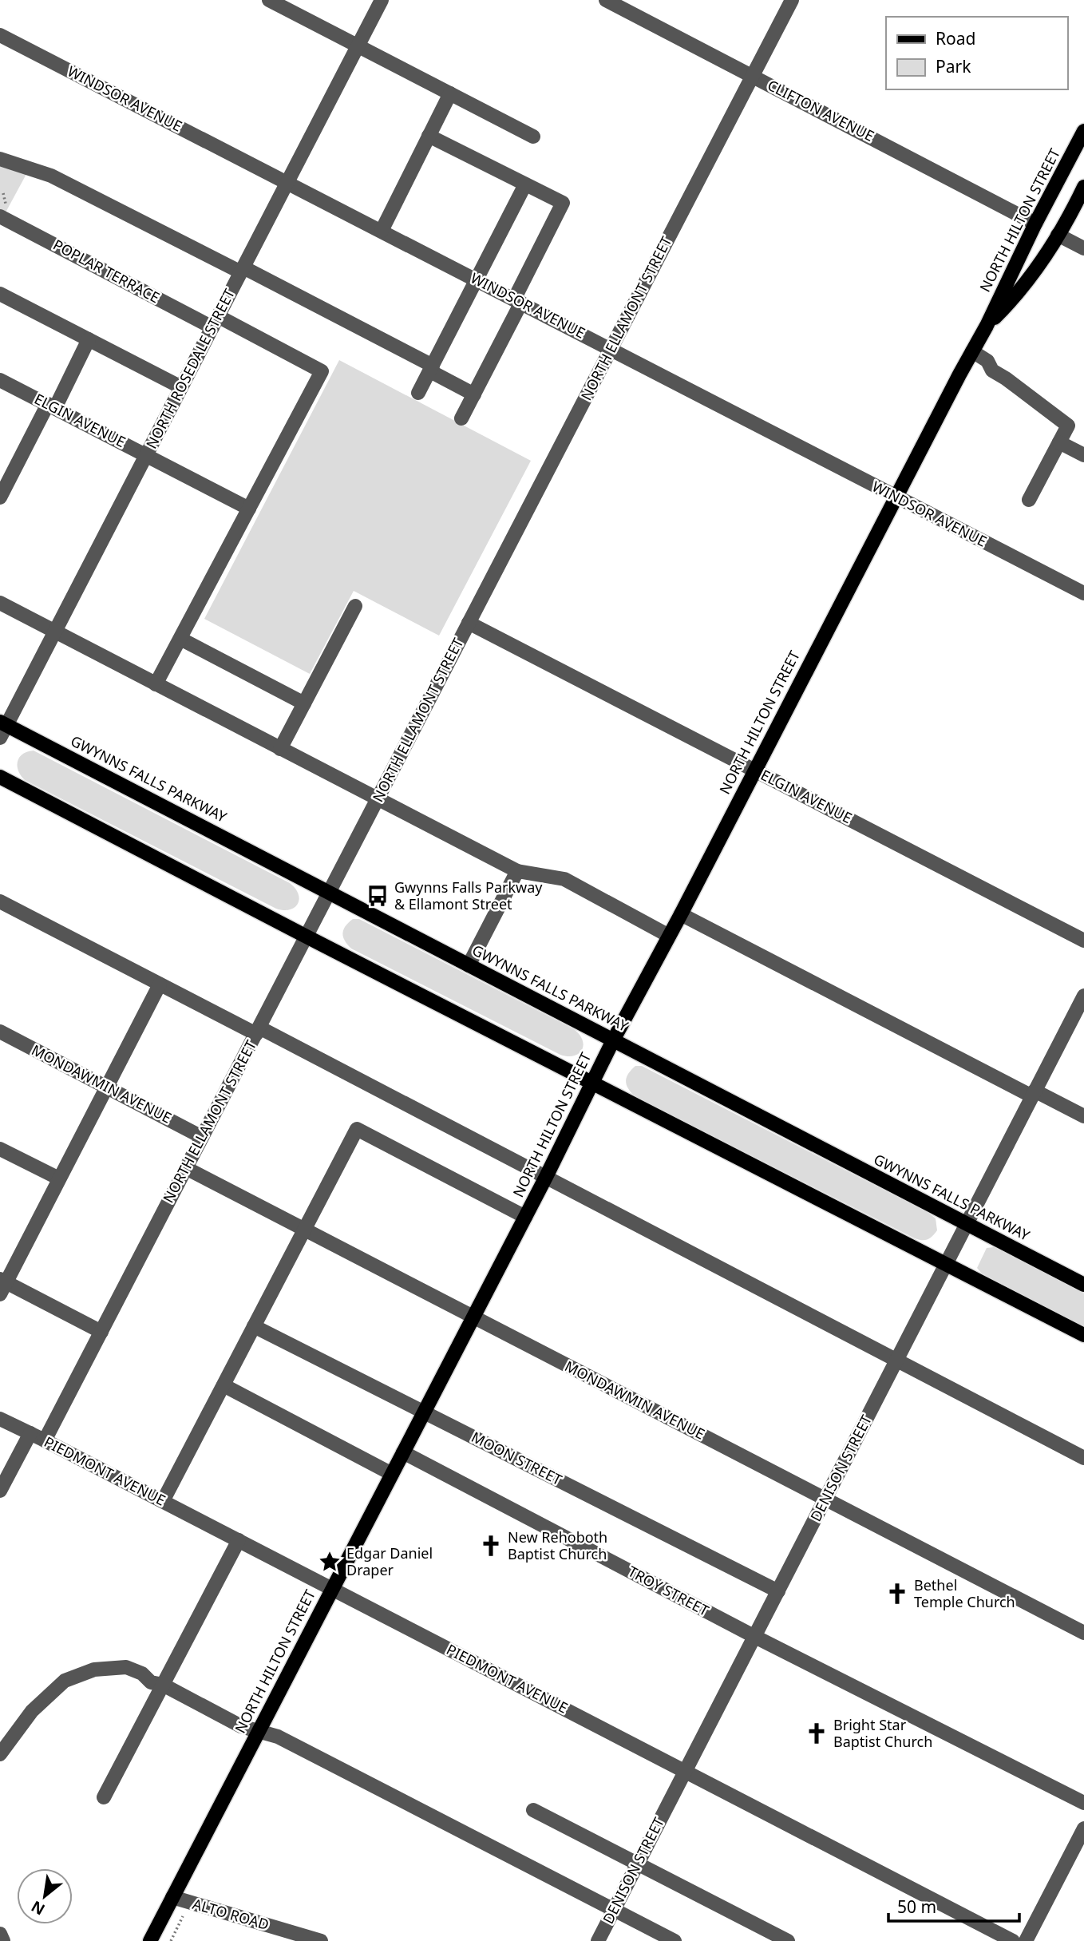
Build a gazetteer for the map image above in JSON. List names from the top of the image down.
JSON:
{
  "streets": {
    "main road": ["NORTH HILTON STREET", "GWYNNS FALLS PARKWAY"],
    "street": [
      "WINDSOR AVENUE",
      "CLIFTON AVENUE",
      "POPLAR TERRACE",
      "NORTH ELLAMONT STREET",
      "NORTH ROSEDALE STREET",
      "ELGIN AVENUE",
      "MONDAWMIN AVENUE",
      "MOON STREET",
      "DENISON STREET",
      "PIEDMONT AVENUE",
      "TROY STREET",
      "ALTO ROAD"
    ]
  },
  "crossings": [
    ["WINDSOR AVENUE", "NORTH HILTON STREET"],
    ["WINDSOR AVENUE", "NORTH ELLAMONT STREET"],
    ["WINDSOR AVENUE", "NORTH ROSEDALE STREET"],
    ["CLIFTON AVENUE", "NORTH HILTON STREET"],
    ["CLIFTON AVENUE", "NORTH ELLAMONT STREET"],
    ["NORTH HILTON STREET", "ELGIN AVENUE"],
    ["NORTH HILTON STREET", "GWYNNS FALLS PARKWAY"],
    ["NORTH HILTON STREET", "MONDAWMIN AVENUE"],
    ["NORTH HILTON STREET", "MOON STREET"],
    ["NORTH HILTON STREET", "PIEDMONT AVENUE"],
    ["NORTH HILTON STREET", "TROY STREET"],
    ["NORTH HILTON STREET", "ALTO ROAD"],
    ["POPLAR TERRACE", "NORTH ROSEDALE STREET"],
    ["POPLAR TERRACE", "ELGIN AVENUE"],
    ["NORTH ELLAMONT STREET", "ELGIN AVENUE"],
    ["NORTH ELLAMONT STREET", "GWYNNS FALLS PARKWAY"],
    ["NORTH ELLAMONT STREET", "MONDAWMIN AVENUE"],
    ["NORTH ELLAMONT STREET", "PIEDMONT AVENUE"],
    ["NORTH ROSEDALE STREET", "ELGIN AVENUE"],
    ["NORTH ROSEDALE STREET", "GWYNNS FALLS PARKWAY"],
    ["GWYNNS FALLS PARKWAY", "DENISON STREET"],
    ["MONDAWMIN AVENUE", "DENISON STREET"],
    ["MOON STREET", "DENISON STREET"],
    ["DENISON STREET", "PIEDMONT AVENUE"],
    ["DENISON STREET", "TROY STREET"]
  ],
  "places": {
    "bus stop": ["Gwynns Falls Parkway & Ellamont Street"],
    "church": ["New Rehoboth Baptist Church", "Bethel Temple Church", "Bright Star Baptist Church"],
    "place": ["Edgar Daniel Draper"]
  },
  "legend": ["Road", "Park"],
  "scale_bar": "50 m",
  "north": "bottom left"
}
